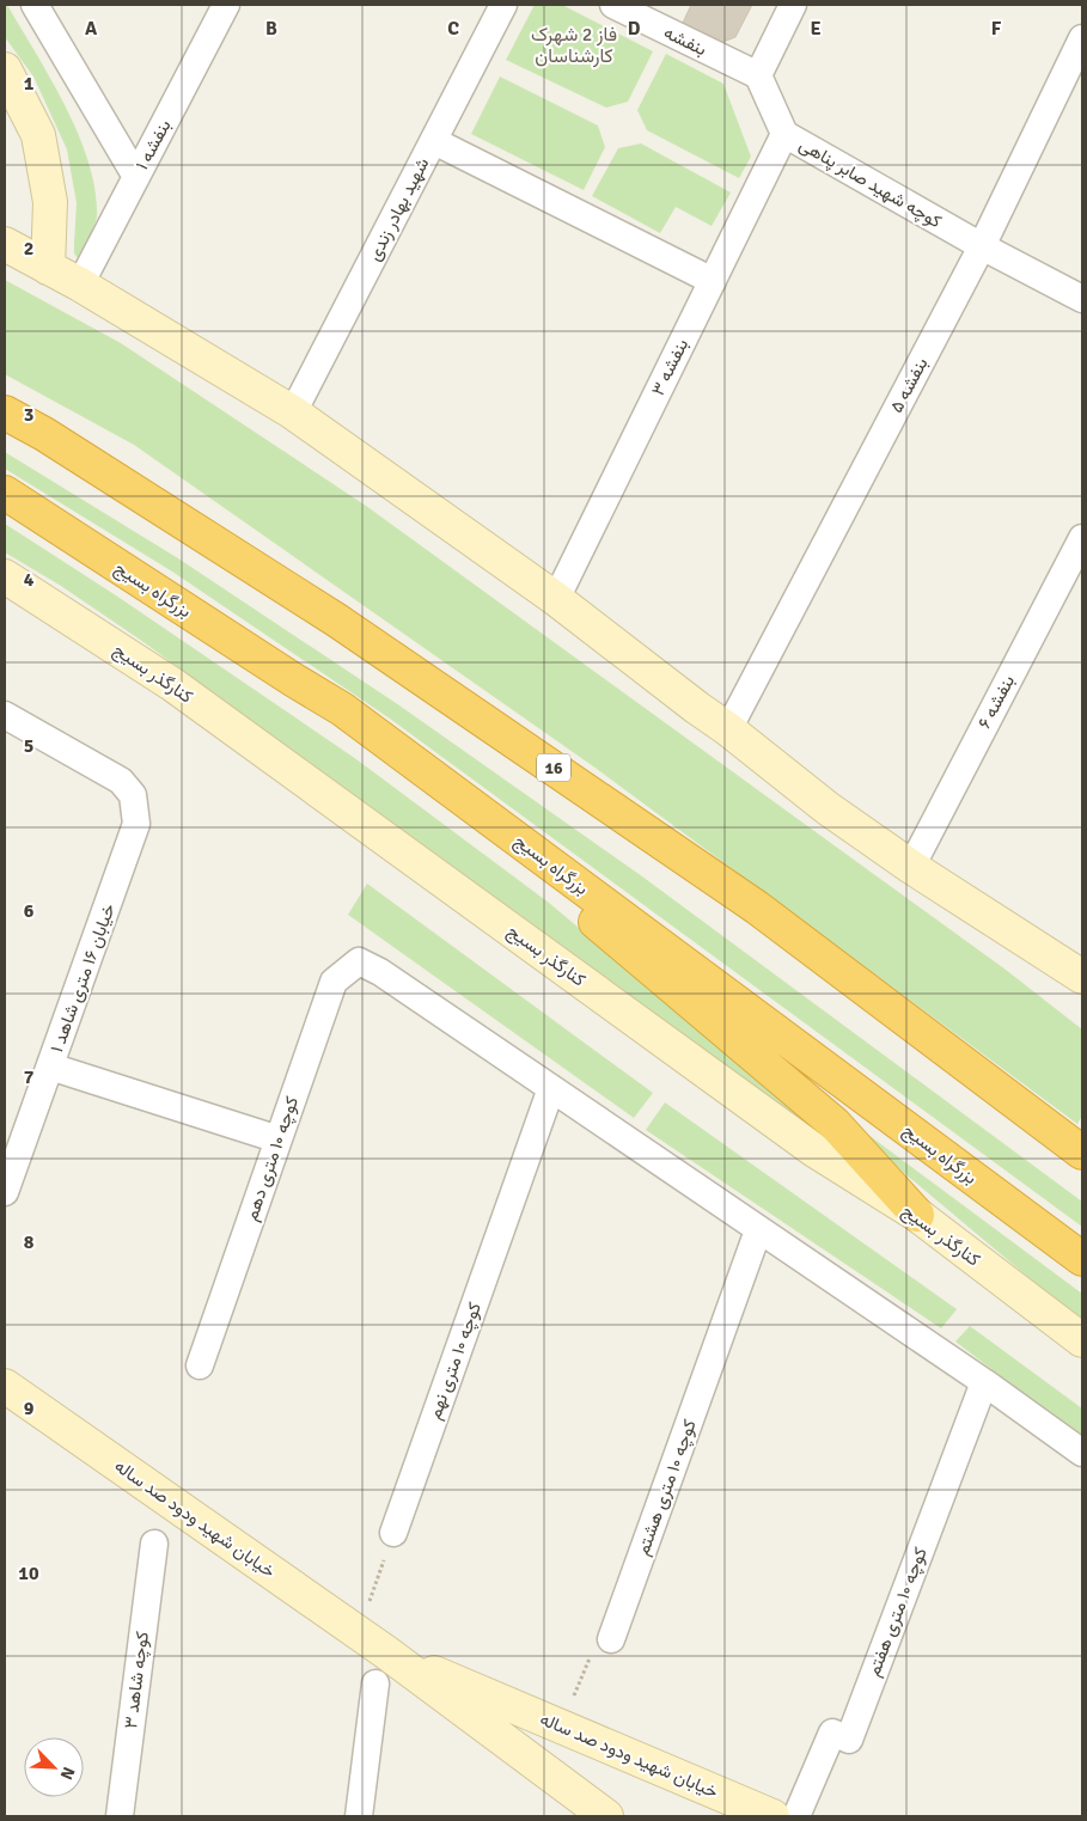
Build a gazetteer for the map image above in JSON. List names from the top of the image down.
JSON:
{
  "streets": {
    "highway": ["بزرگراه بسیج", "16"],
    "main road": ["کنارگذر بسیج", "خیابان شهید ودود صد ساله"],
    "street": [
      "بنفشه",
      "بنفشه ۱",
      "کوچه شهید صابر پناهی",
      "شهید بهادر زندی",
      "بنفشه ۳",
      "بنفشه ۵",
      "بنفشه ۶",
      "خیابان ۱۶ متری شاهد ۱",
      "کوچه ۱۰ متری دهم",
      "کوچه ۱۰ متری نهم",
      "کوچه ۱۰ متری هشتم",
      "کوچه ۱۰ متری هفتم",
      "کوچه شاهد ۳"
    ]
  },
  "crossings": [
    ["بنفشه", "کوچه شهید صابر پناهی"],
    ["کوچه شهید صابر پناهی", "بنفشه ۳"],
    ["کوچه شهید صابر پناهی", "بنفشه ۵"],
    ["کوچه ۱۰ متری دهم", "کوچه ۱۰ متری نهم"]
  ],
  "districts": ["فاز 2 شهرک کارشناسان"],
  "north": "bottom right",
  "grid": {
    "columns": [
      "A",
      "B",
      "C",
      "D",
      "E",
      "F"
    ],
    "rows": [
      "1",
      "2",
      "3",
      "4",
      "5",
      "6",
      "7",
      "8",
      "9",
      "10"
    ]
  }
}
